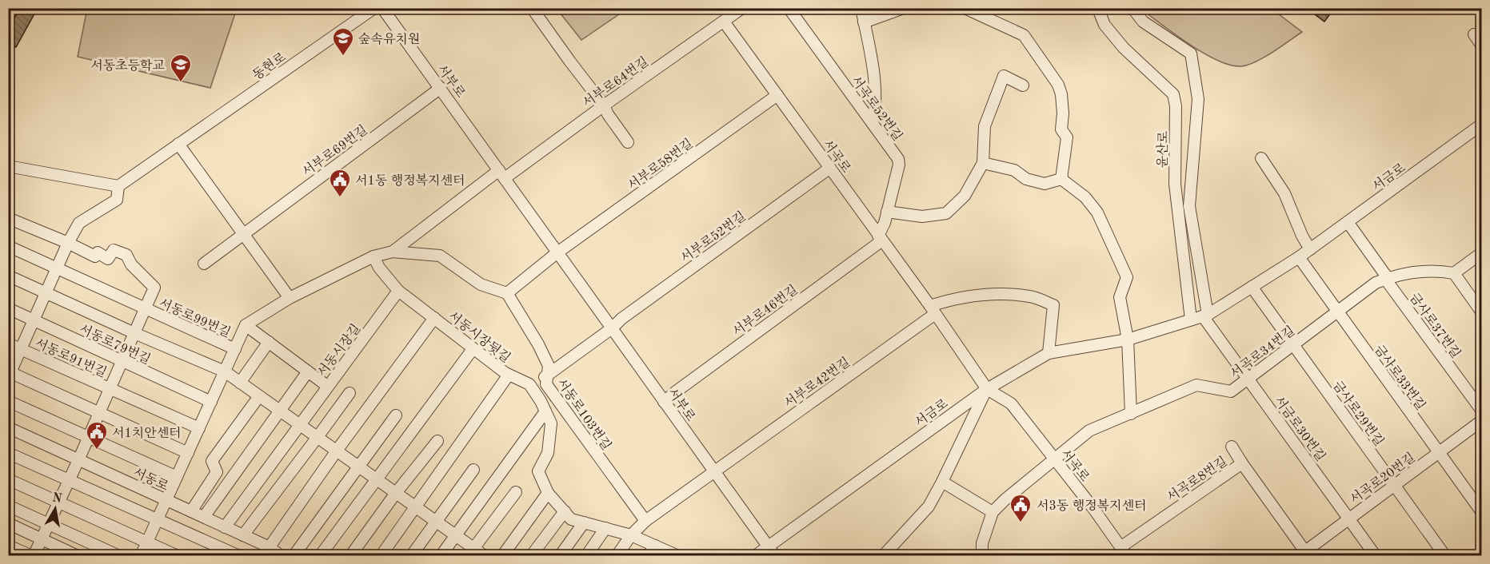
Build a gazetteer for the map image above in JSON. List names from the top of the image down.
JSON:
{
  "streets": {
    "street": [
      "동현로",
      "서부로",
      "서부로64번길",
      "서곡로52번길",
      "윤산로",
      "서부로69번길",
      "서곡로",
      "서부로58번길",
      "서금로",
      "서부로52번길",
      "서부로46번길",
      "서동로99번길",
      "금사로37번길",
      "서동시장뒷길",
      "서동로79번길",
      "서동시장길",
      "서곡로34번길",
      "서동로91번길",
      "금사로33번길",
      "서부로42번길",
      "금사로29번길",
      "서동로103번길",
      "서금로30번길",
      "서곡로20번길",
      "서동로",
      "서곡로8번길"
    ]
  },
  "crossings": [
    ["동현로", "서동로91번길"],
    ["서부로", "서부로64번길"],
    ["서부로", "서부로69번길"],
    ["서부로", "서부로58번길"],
    ["서부로", "서금로"],
    ["서부로", "서부로52번길"],
    ["서부로", "서부로46번길"],
    ["서부로", "서부로42번길"],
    ["서부로64번길", "서곡로"],
    ["서곡로52번길", "서곡로"],
    ["서곡로52번길", "서부로46번길"],
    ["윤산로", "서금로"],
    ["서곡로", "서부로58번길"],
    ["서곡로", "서금로"],
    ["서곡로", "서부로52번길"],
    ["서곡로", "서부로46번길"],
    ["서곡로", "서곡로34번길"],
    ["서곡로", "서부로42번길"],
    ["서곡로", "서곡로8번길"],
    ["서금로", "금사로37번길"],
    ["서금로", "금사로33번길"],
    ["서금로", "금사로29번길"],
    ["서금로", "서금로30번길"],
    ["서동로99번길", "서동로79번길"],
    ["서동로99번길", "서동로91번길"],
    ["서동로99번길", "서동로"],
    ["금사로37번길", "서곡로34번길"],
    ["서동시장뒷길", "서동시장길"],
    ["서동로79번길", "서동로91번길"],
    ["서동시장길", "서동로"],
    ["서곡로34번길", "금사로33번길"],
    ["서곡로34번길", "금사로29번길"],
    ["서곡로34번길", "서금로30번길"],
    ["금사로33번길", "서곡로20번길"],
    ["금사로29번길", "서곡로20번길"],
    ["서금로30번길", "서곡로20번길"],
    ["서곡로20번길", "서곡로8번길"]
  ],
  "places": {
    "school or university": ["숲속유치원", "서동초등학교"],
    "public building": ["서1동 행정복지센터", "서1치안센터", "서3동 행정복지센터"]
  },
  "north": "top"
}
